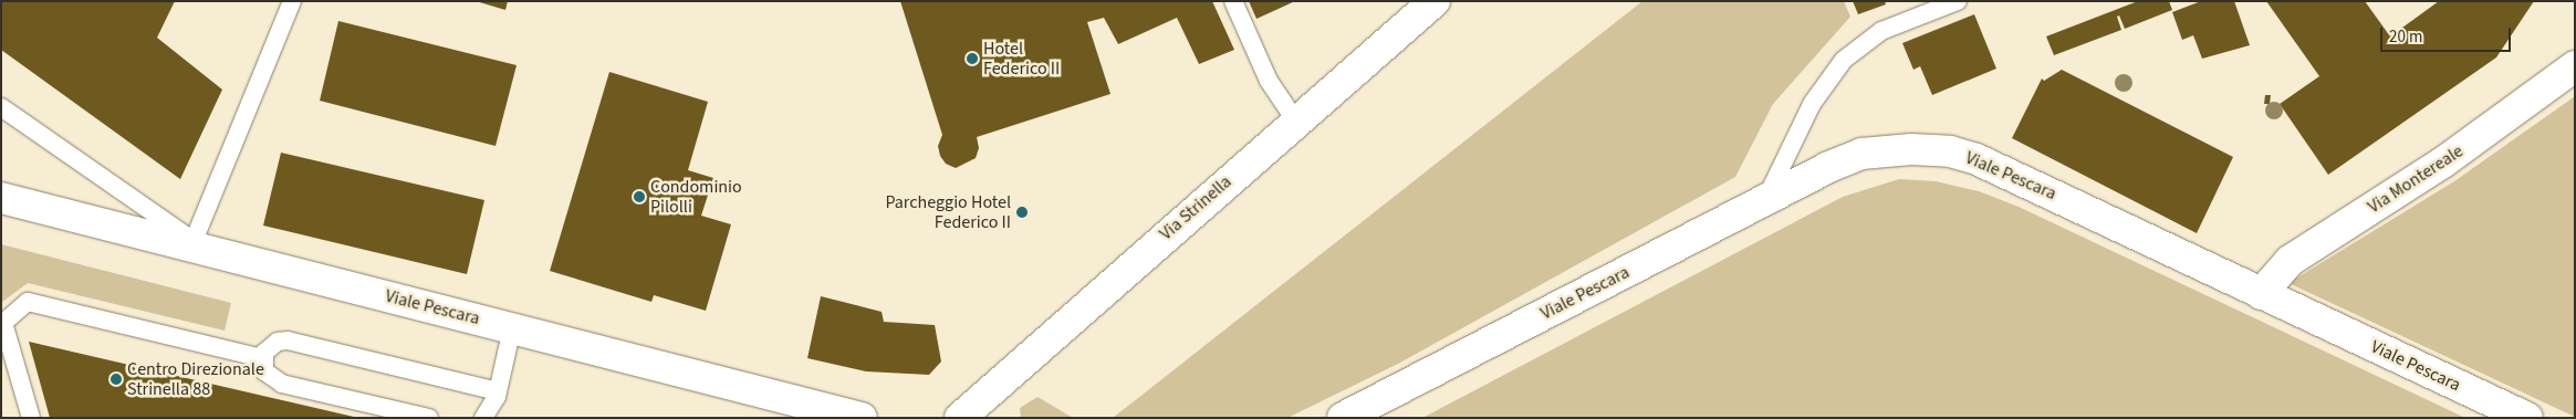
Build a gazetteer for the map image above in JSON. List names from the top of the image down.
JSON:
{
  "streets": {
    "street": ["Viale Pescara", "Via Montereale", "Via Strinella"]
  },
  "crossings": [
    ["Viale Pescara", "Via Montereale"]
  ],
  "places": [
    "Hotel Federico II",
    "Condominio Pilolli",
    "Parcheggio Hotel Federico II",
    "Centro Direzionale Strinella 88"
  ],
  "scale_bar": "20 m"
}
